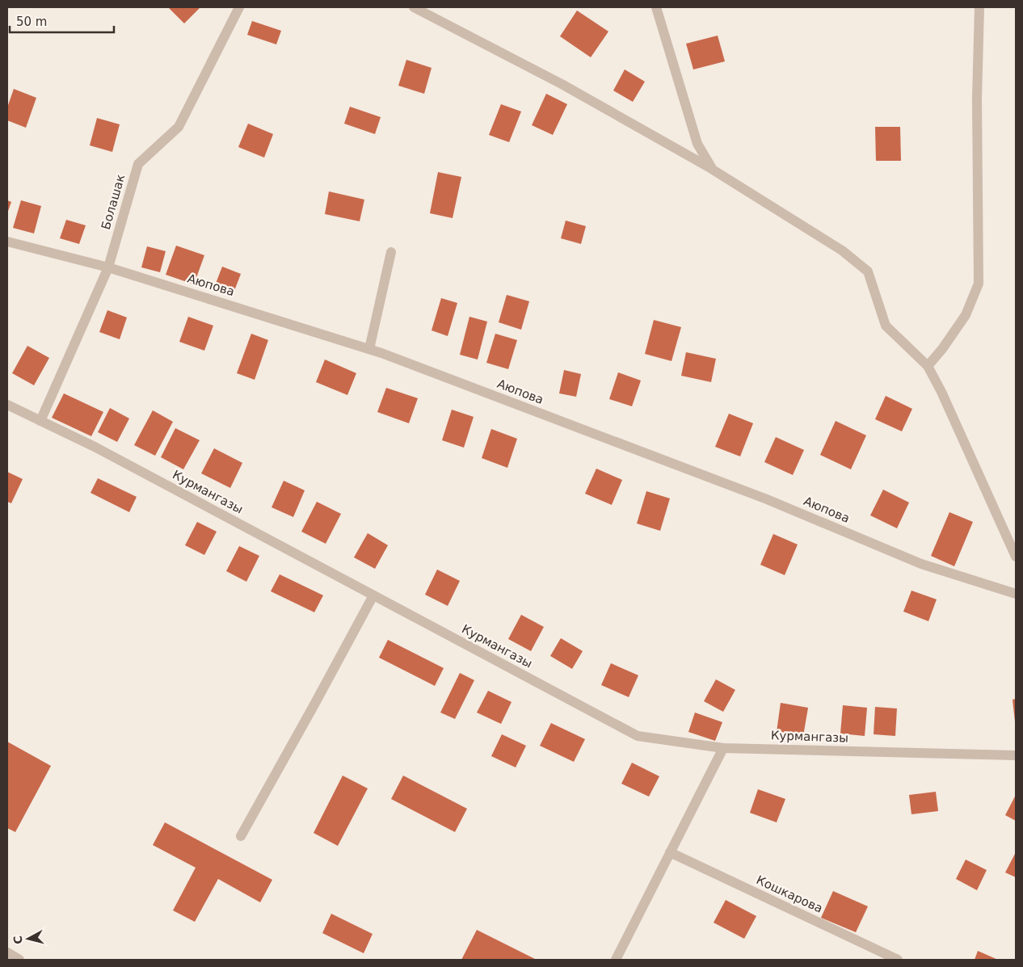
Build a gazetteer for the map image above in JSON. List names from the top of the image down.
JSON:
{
  "streets": {
    "street": [
      "Болашак",
      "Аюпова",
      "Курмангазы",
      "Кошкарова"
    ]
  },
  "crossings": [
    ["Болашак", "Аюпова"],
    ["Болашак", "Курмангазы"]
  ],
  "scale_bar": "50 m",
  "north": "left"
}
